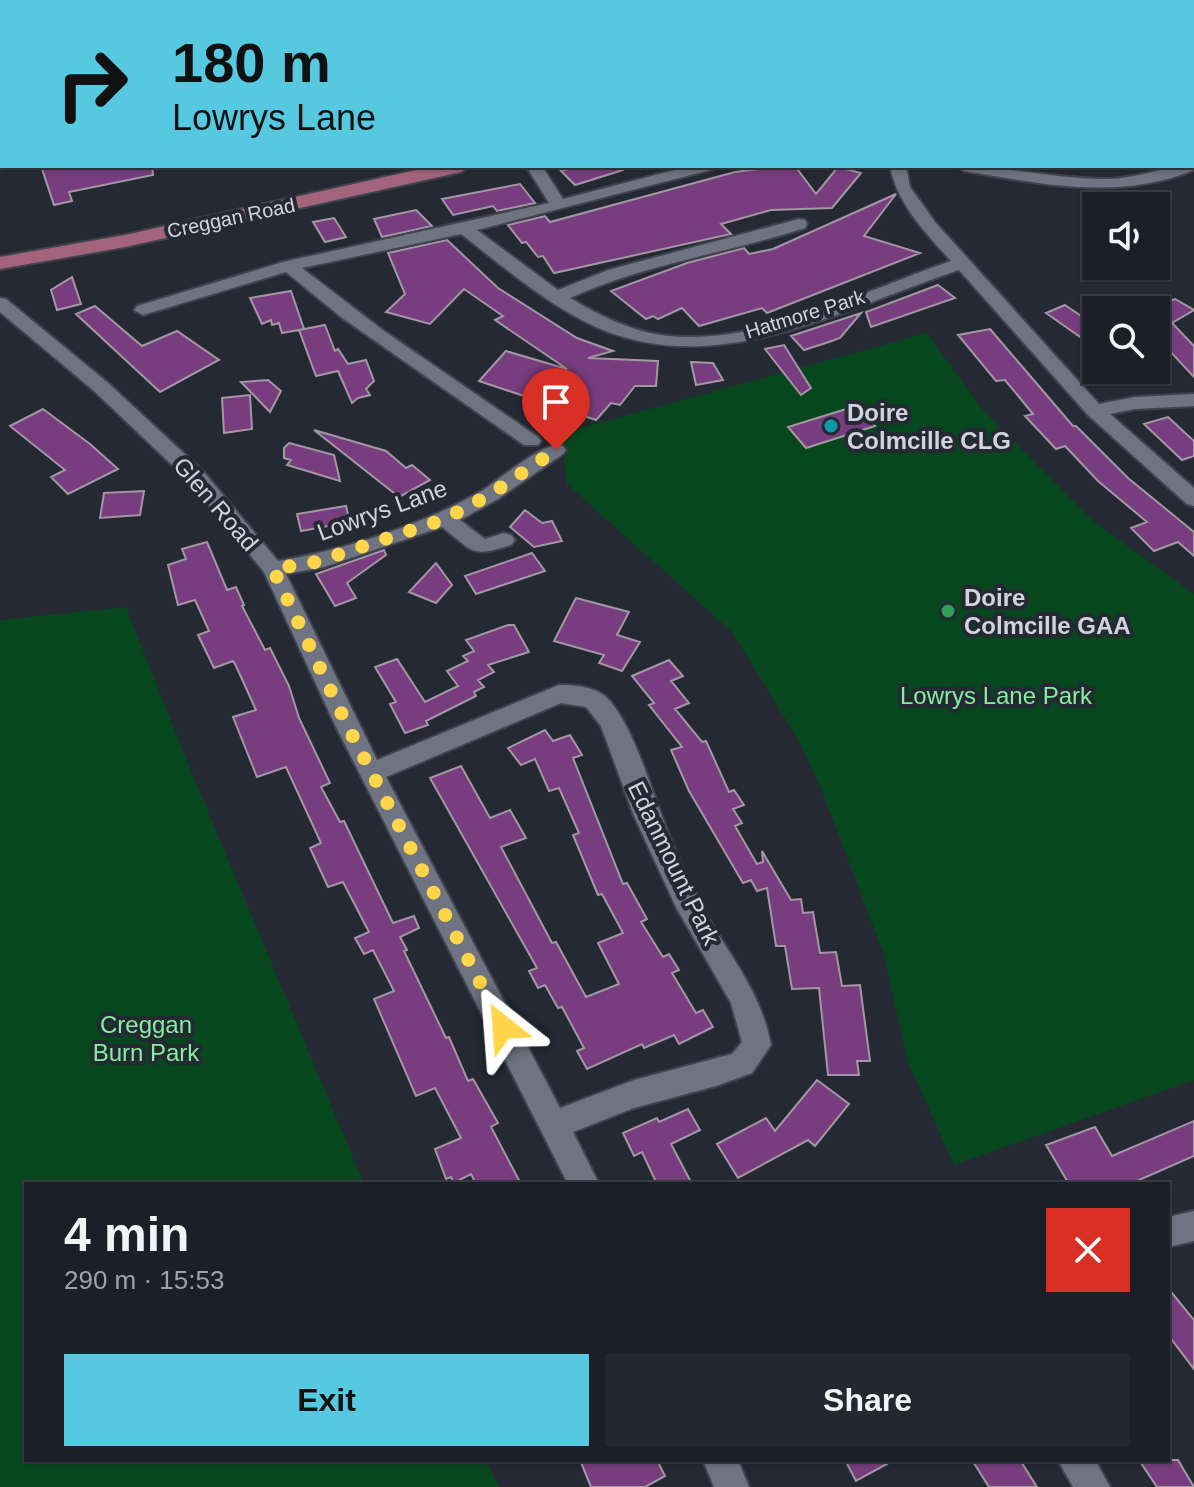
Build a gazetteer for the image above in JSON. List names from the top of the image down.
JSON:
{
  "streets": {
    "main road": ["Creggan Road"],
    "street": [
      "Hatmore Park",
      "Glen Road",
      "Lowrys Lane",
      "Edanmount Park"
    ]
  },
  "crossings": [
    ["Glen Road", "Lowrys Lane"],
    ["Glen Road", "Edanmount Park"]
  ],
  "parks": ["Lowrys Lane Park", "Creggan Burn Park"],
  "places": ["Doire Colmcille CLG", "Doire Colmcille GAA"],
  "page": {
    "turn": ["180 m", "Lowrys Lane"],
    "heading": ["4 min", "290 m · 15:53"],
    "buttons": ["Exit", "Share"]
  }
}
